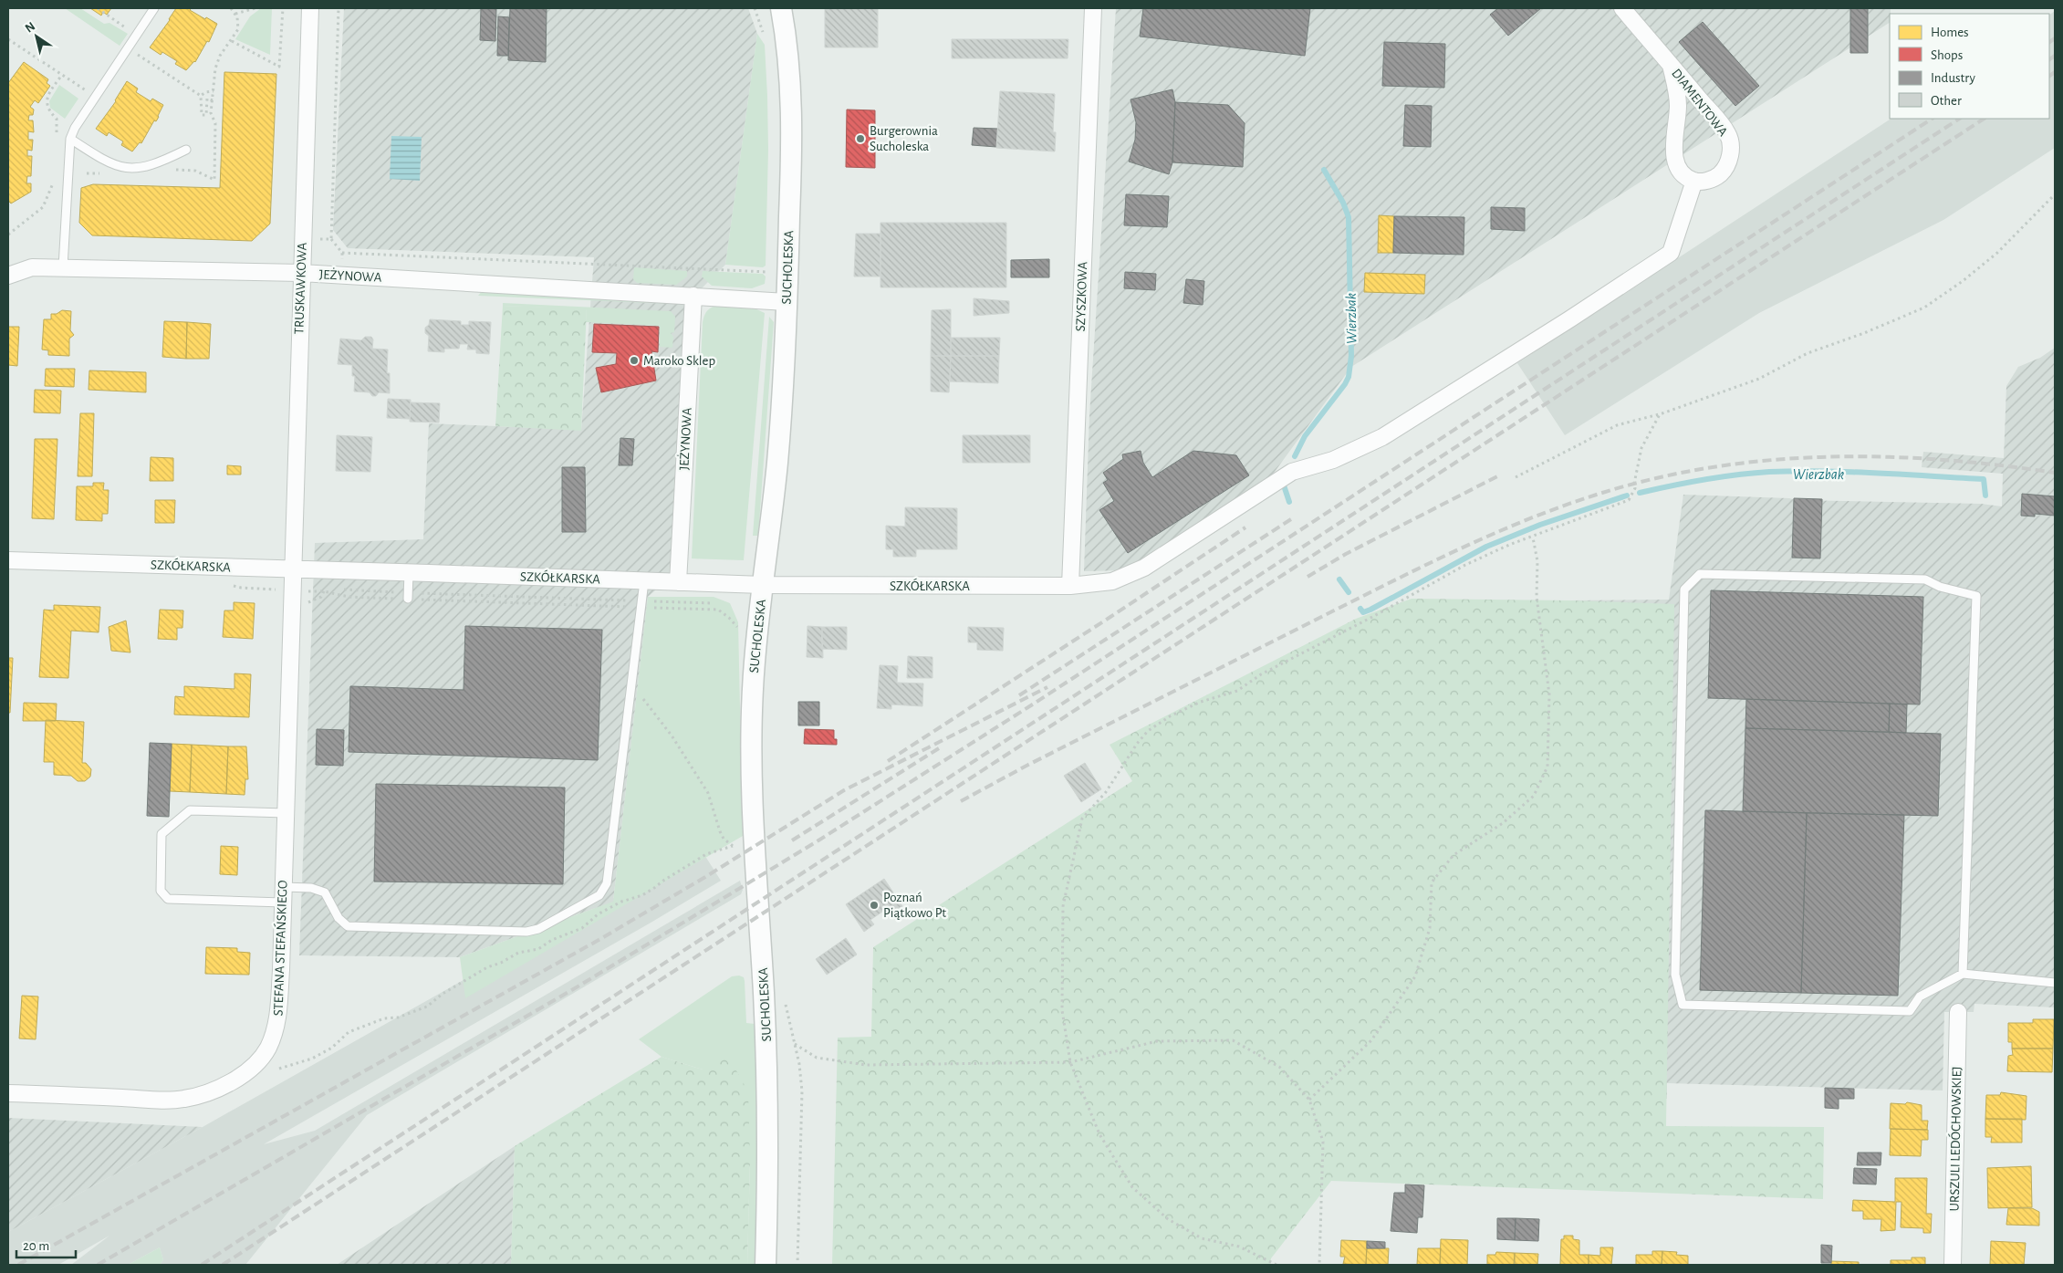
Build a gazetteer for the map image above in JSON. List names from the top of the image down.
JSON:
{
  "streets": {
    "street": [
      "DIAMENTOWA",
      "SUCHOLESKA",
      "JEŻYNOWA",
      "TRUSKAWKOWA",
      "SZYSZKOWA",
      "SZKÓŁKARSKA",
      "STEFANA STEFAŃSKIEGO",
      "URSZULI LEDÓCHOWSKIEJ"
    ]
  },
  "crossings": [
    ["DIAMENTOWA", "SZKÓŁKARSKA"],
    ["SUCHOLESKA", "JEŻYNOWA"],
    ["SUCHOLESKA", "SZKÓŁKARSKA"],
    ["JEŻYNOWA", "TRUSKAWKOWA"],
    ["JEŻYNOWA", "SZKÓŁKARSKA"],
    ["TRUSKAWKOWA", "SZKÓŁKARSKA"],
    ["TRUSKAWKOWA", "STEFANA STEFAŃSKIEGO"],
    ["SZYSZKOWA", "SZKÓŁKARSKA"],
    ["SZKÓŁKARSKA", "STEFANA STEFAŃSKIEGO"]
  ],
  "water": ["Wierzbak"],
  "places": ["Burgerownia Sucholeska", "Maroko Sklep", "Poznań Piątkowo Pt"],
  "legend": [
    "Homes",
    "Shops",
    "Industry",
    "Other"
  ],
  "scale_bar": "20 m",
  "north": "top left"
}
